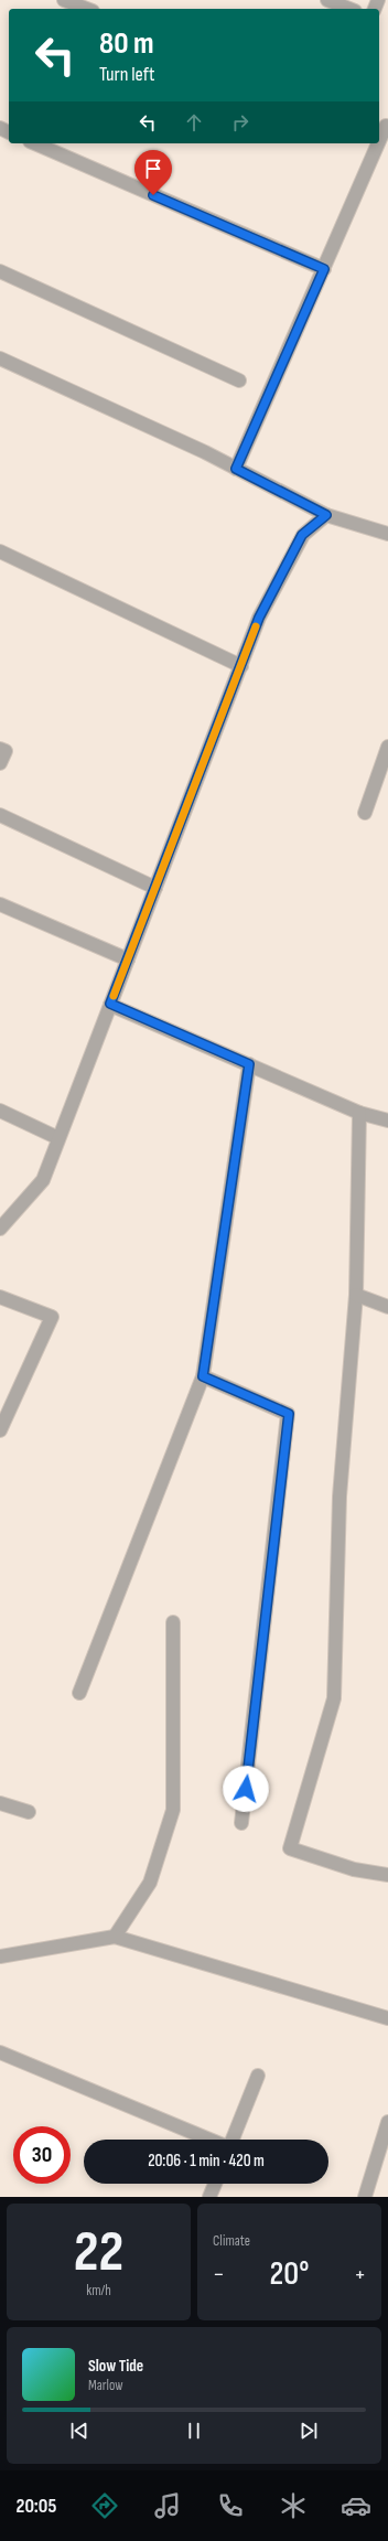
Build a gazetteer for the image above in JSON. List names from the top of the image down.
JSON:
{
  "page": {
    "turn": ["80 m", "Turn left"],
    "limit": "30",
    "trip": "20:06 · 1 min · 420 m",
    "tile": [
      ["22", "km/h"],
      "Climate"
    ],
    "heat": ["−", "20°", "+"],
    "song": ["Slow Tide", "Marlow"],
    "tabs": "20:05"
  }
}
